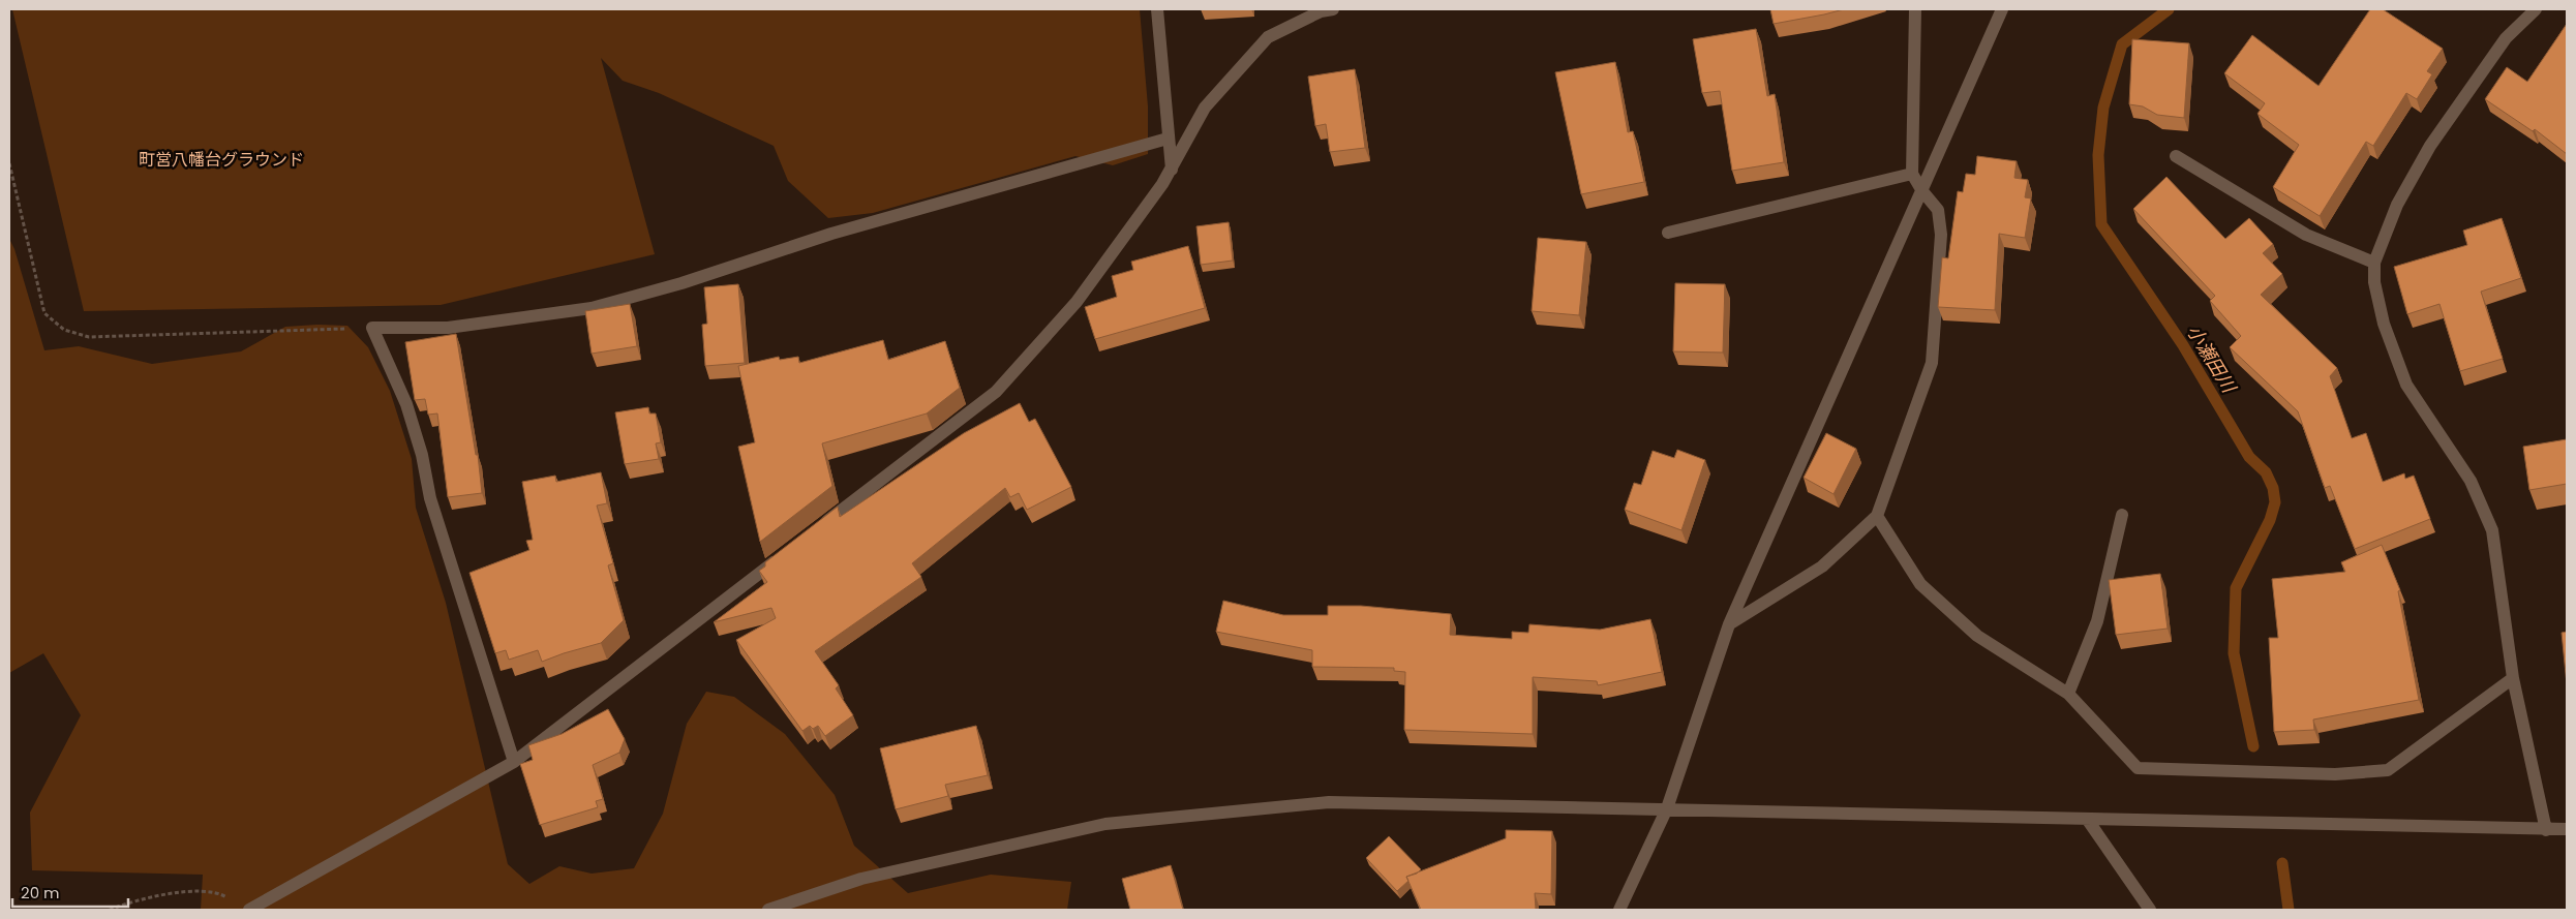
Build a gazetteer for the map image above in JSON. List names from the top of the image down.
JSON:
{
  "water": ["小瀬田川"],
  "parks": ["町営八幡台グラウンド"],
  "scale_bar": "20 m"
}
